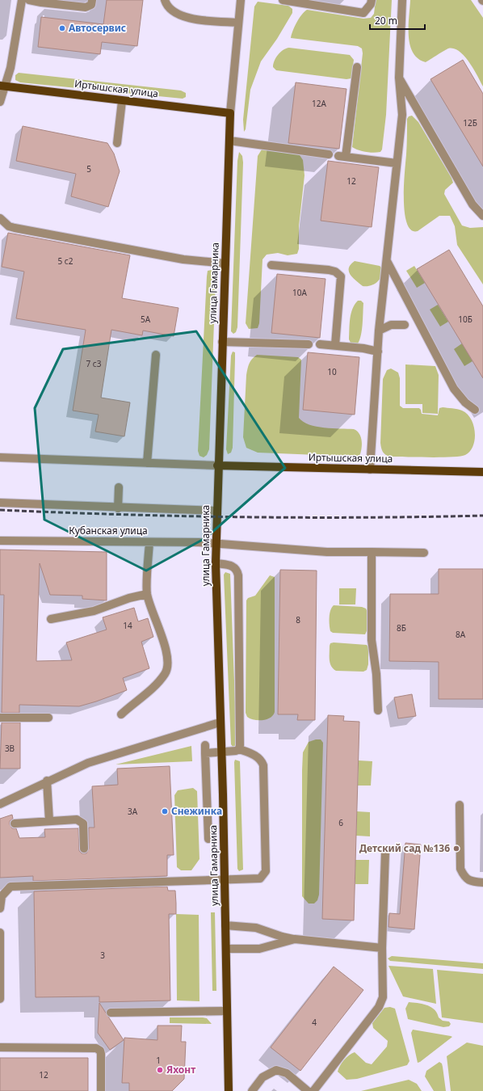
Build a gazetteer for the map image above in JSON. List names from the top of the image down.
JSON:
{
  "streets": {
    "main road": ["Иртышская улица", "улица Гамарника"],
    "street": ["Кубанская улица"]
  },
  "crossings": [
    ["Иртышская улица", "улица Гамарника"],
    ["улица Гамарника", "Кубанская улица"]
  ],
  "places": [
    "Автосервис",
    "Снежинка",
    "Детский сад №136",
    "Яхонт"
  ],
  "house_numbers": [
    "12А",
    "12Б",
    "5",
    "12",
    "5 с2",
    "10А",
    "5А",
    "10Б",
    "7 с3",
    "10",
    "8",
    "14",
    "8Б",
    "8А",
    "3В",
    "3А",
    "6",
    "3",
    "4",
    "1",
    "12"
  ],
  "scale_bar": "20 m"
}
